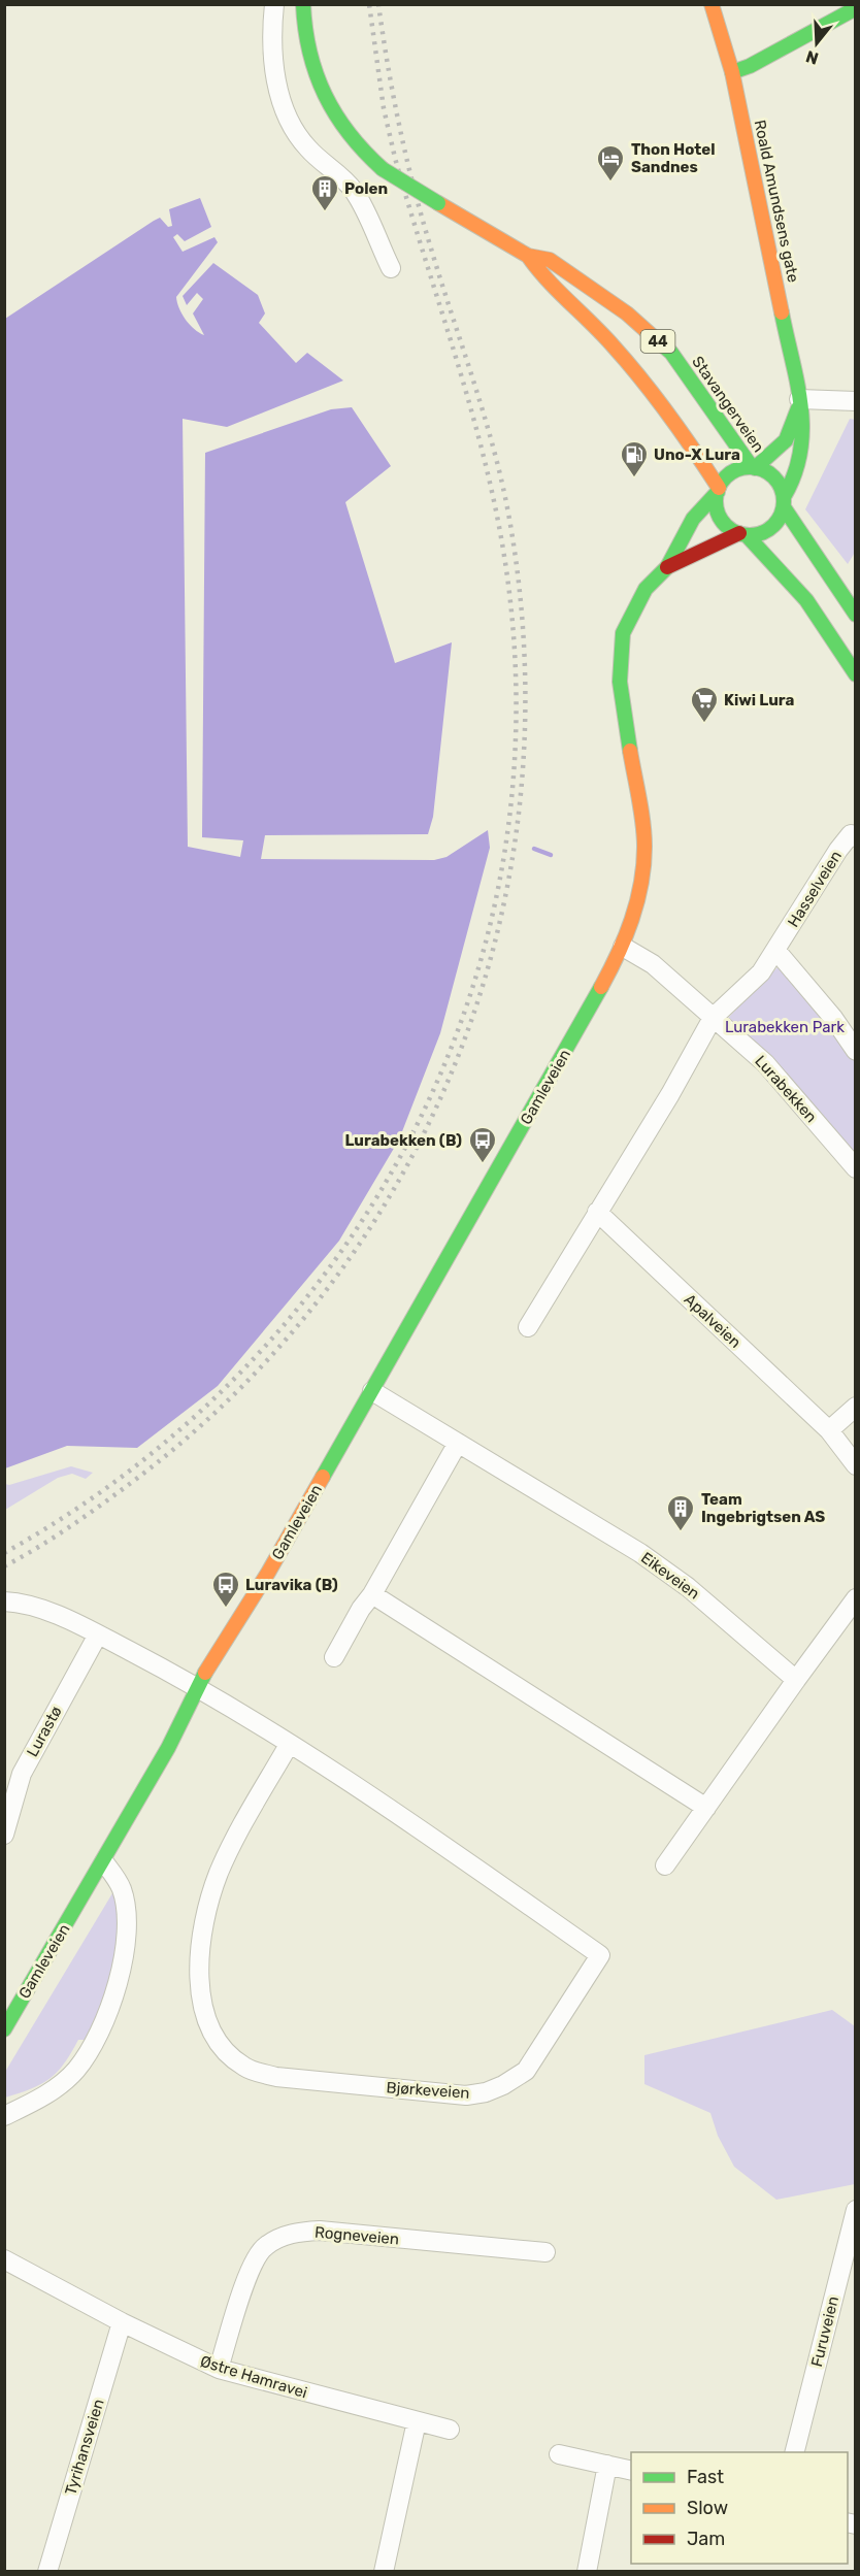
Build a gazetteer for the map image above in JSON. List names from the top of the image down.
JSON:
{
  "streets": {
    "main road": [
      "Roald Amundsens gate",
      "44",
      "Stavangerveien",
      "Gamleveien"
    ],
    "street": [
      "Hasselveien",
      "Lurabekken",
      "Apalveien",
      "Eikeveien",
      "Lurastø",
      "Bjørkeveien",
      "Rogneveien",
      "Furuveien",
      "Østre Hamravei",
      "Tyrihansveien"
    ]
  },
  "crossings": [
    ["Roald Amundsens gate", "Stavangerveien"],
    ["Roald Amundsens gate", "Gamleveien"],
    ["44", "Stavangerveien"],
    ["Stavangerveien", "Gamleveien"],
    ["Hasselveien", "Lurabekken"],
    ["Gamleveien", "Lurabekken"],
    ["Gamleveien", "Eikeveien"],
    ["Gamleveien", "Bjørkeveien"],
    ["Rogneveien", "Østre Hamravei"],
    ["Østre Hamravei", "Tyrihansveien"]
  ],
  "parks": ["Lurabekken Park"],
  "places": {
    "hotel": ["Thon Hotel Sandnes"],
    "building": ["Polen", "Team Ingebrigtsen AS"],
    "fuel station": ["Uno-X Lura"],
    "supermarket": ["Kiwi Lura"],
    "bus stop": ["Lurabekken (B)", "Luravika (B)"]
  },
  "legend": ["Fast", "Slow", "Jam"],
  "north": "bottom"
}
